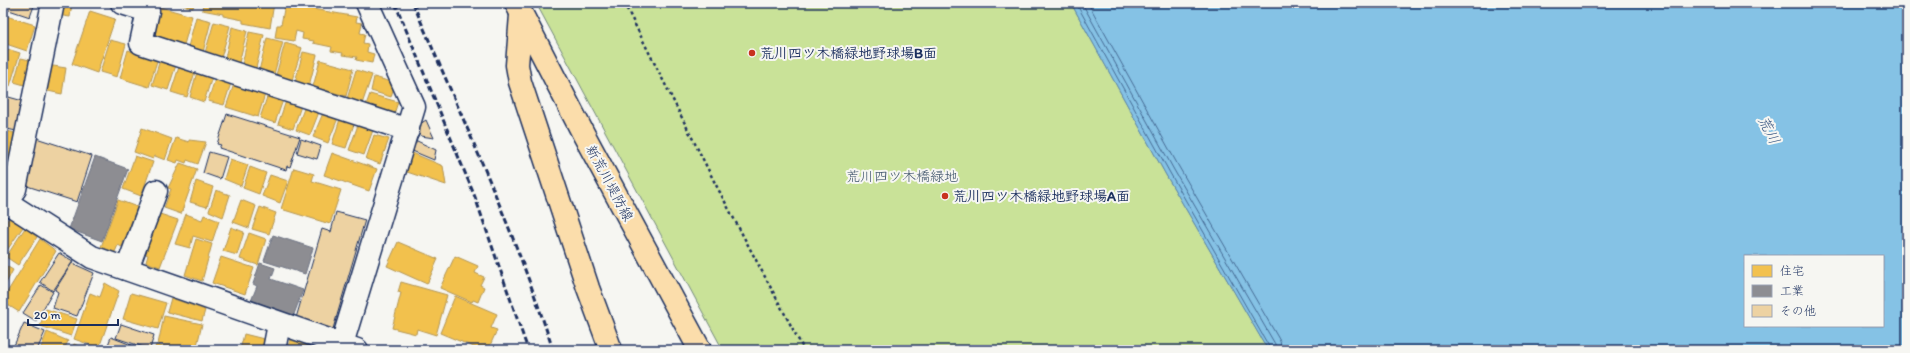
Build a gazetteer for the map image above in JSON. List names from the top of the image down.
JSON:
{
  "streets": {
    "main road": ["新荒川堤防線"]
  },
  "water": ["荒川"],
  "parks": ["荒川四ツ木橋緑地"],
  "places": ["荒川四ツ木橋緑地野球場B面", "荒川四ツ木橋緑地野球場A面"],
  "legend": ["住宅", "工業", "その他"],
  "scale_bar": "20 m"
}
